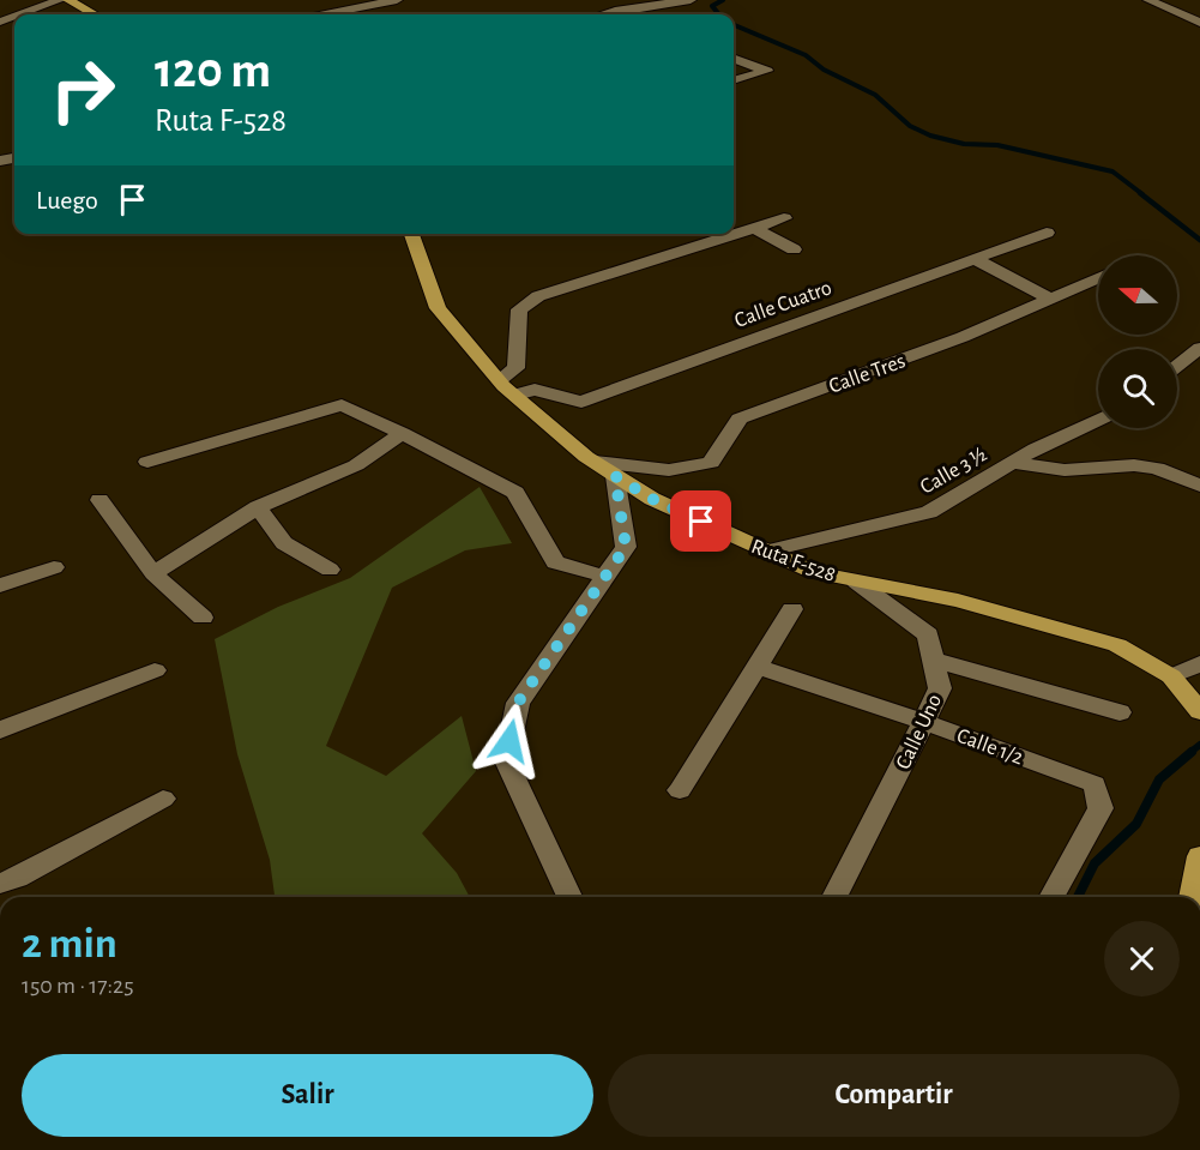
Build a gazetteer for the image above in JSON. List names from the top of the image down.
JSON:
{
  "streets": {
    "main road": ["Ruta F-528"],
    "street": [
      "Calle Cuatro",
      "Calle Tres",
      "Calle 3 ½",
      "Calle Uno",
      "Calle 1/2"
    ]
  },
  "crossings": [
    ["Calle Cuatro", "Ruta F-528"],
    ["Calle Tres", "Ruta F-528"],
    ["Calle 3 ½", "Ruta F-528"],
    ["Ruta F-528", "Calle Uno"],
    ["Calle Uno", "Calle 1/2"]
  ],
  "north": "left",
  "page": {
    "turn": ["120 m", "Ruta F-528"],
    "then": "Luego",
    "heading": ["2 min", "150 m · 17:25"],
    "buttons": ["Salir", "Compartir"]
  }
}
